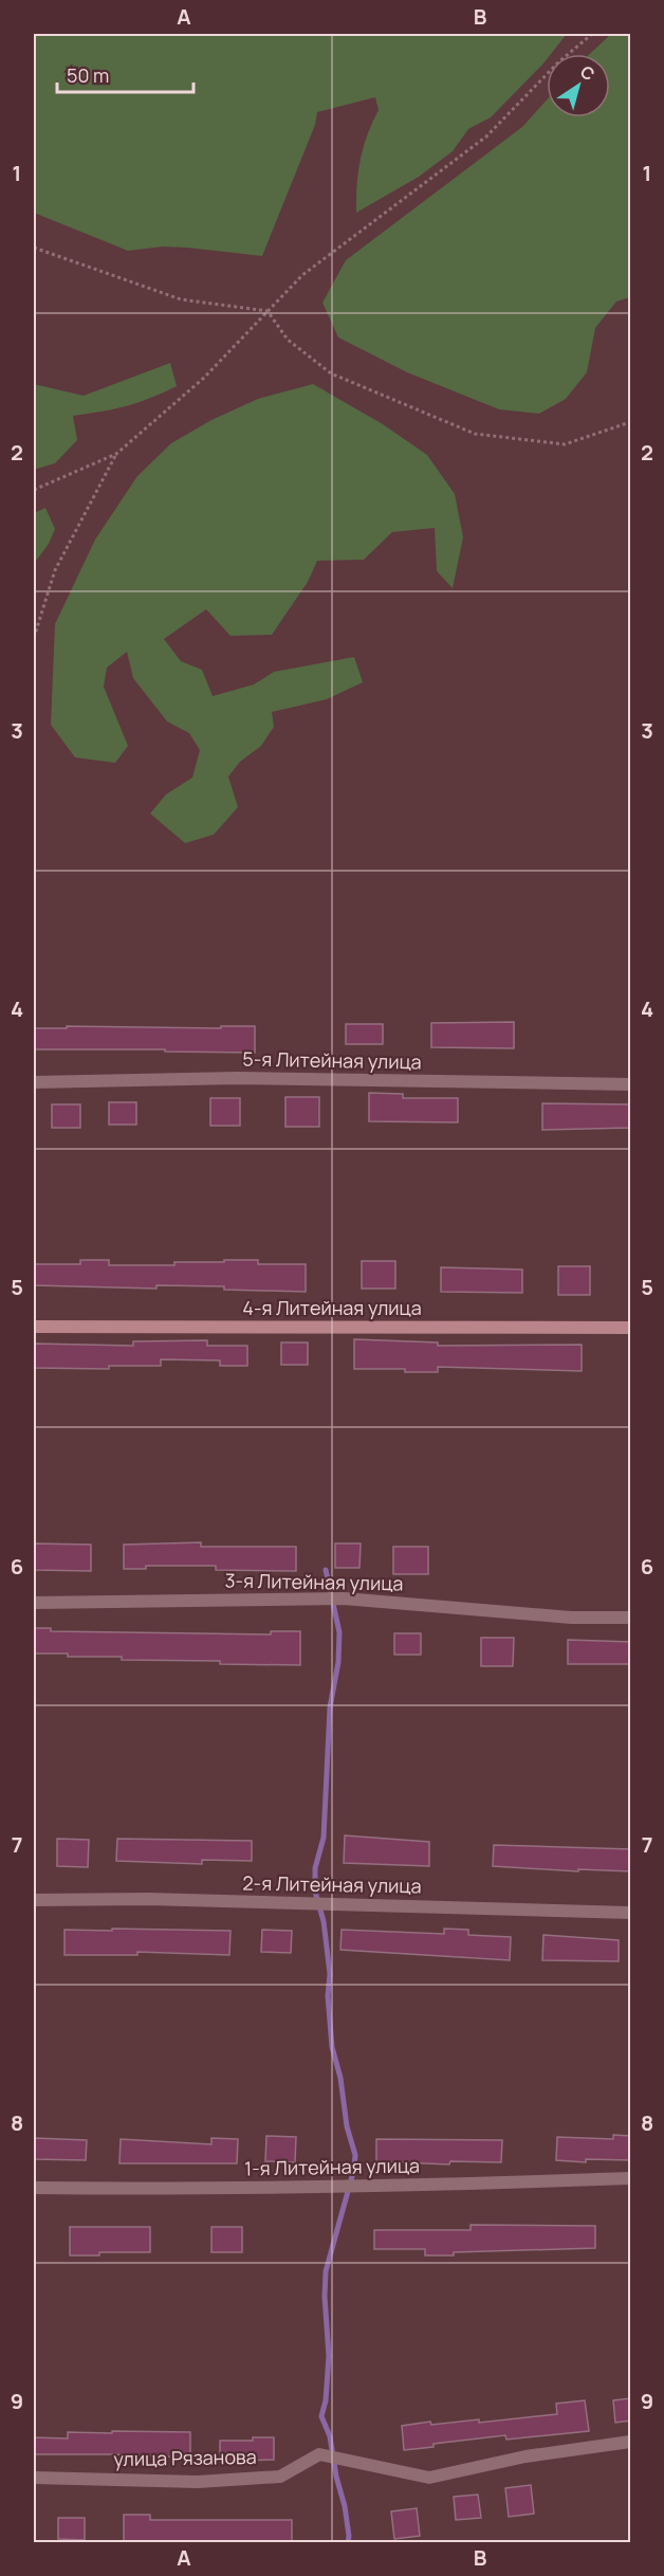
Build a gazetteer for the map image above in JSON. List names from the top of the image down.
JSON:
{
  "streets": {
    "street": [
      "5-я Литейная улица",
      "4-я Литейная улица",
      "3-я Литейная улица",
      "2-я Литейная улица",
      "1-я Литейная улица",
      "улица Рязанова"
    ]
  },
  "scale_bar": "50 m",
  "north": "top right",
  "grid": {
    "columns": ["A", "B"],
    "rows": [
      "1",
      "2",
      "3",
      "4",
      "5",
      "6",
      "7",
      "8",
      "9"
    ]
  }
}
